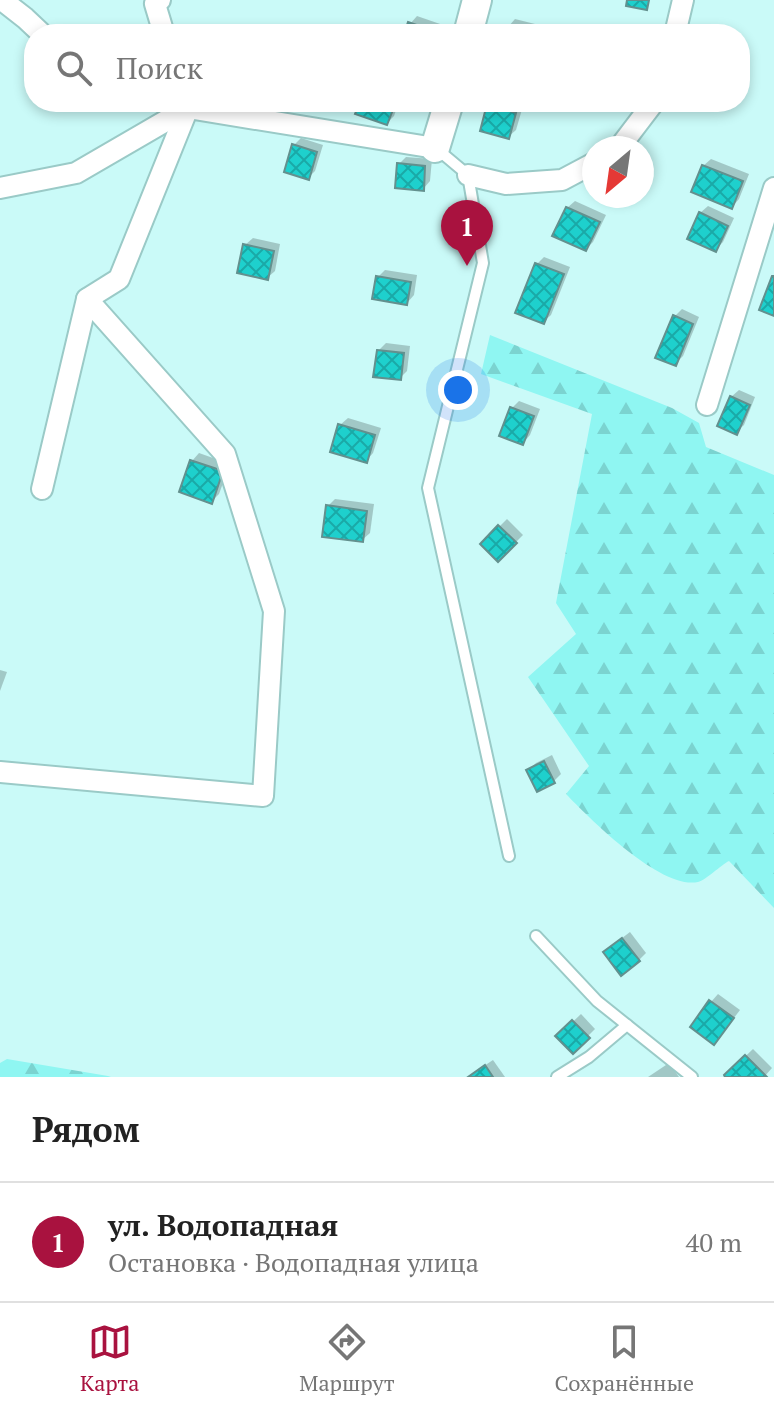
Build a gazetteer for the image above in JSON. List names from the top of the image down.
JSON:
{
  "north": "bottom left",
  "page": {
    "search": "Поиск",
    "pins": "1",
    "heading": "Рядом",
    "list": [
      {
        "mark": "1",
        "name": "ул. Водопадная",
        "note": "Остановка · Водопадная улица",
        "value": "40 m"
      }
    ],
    "nav": ["Карта", "Маршрут", "Сохранённые"]
  }
}
